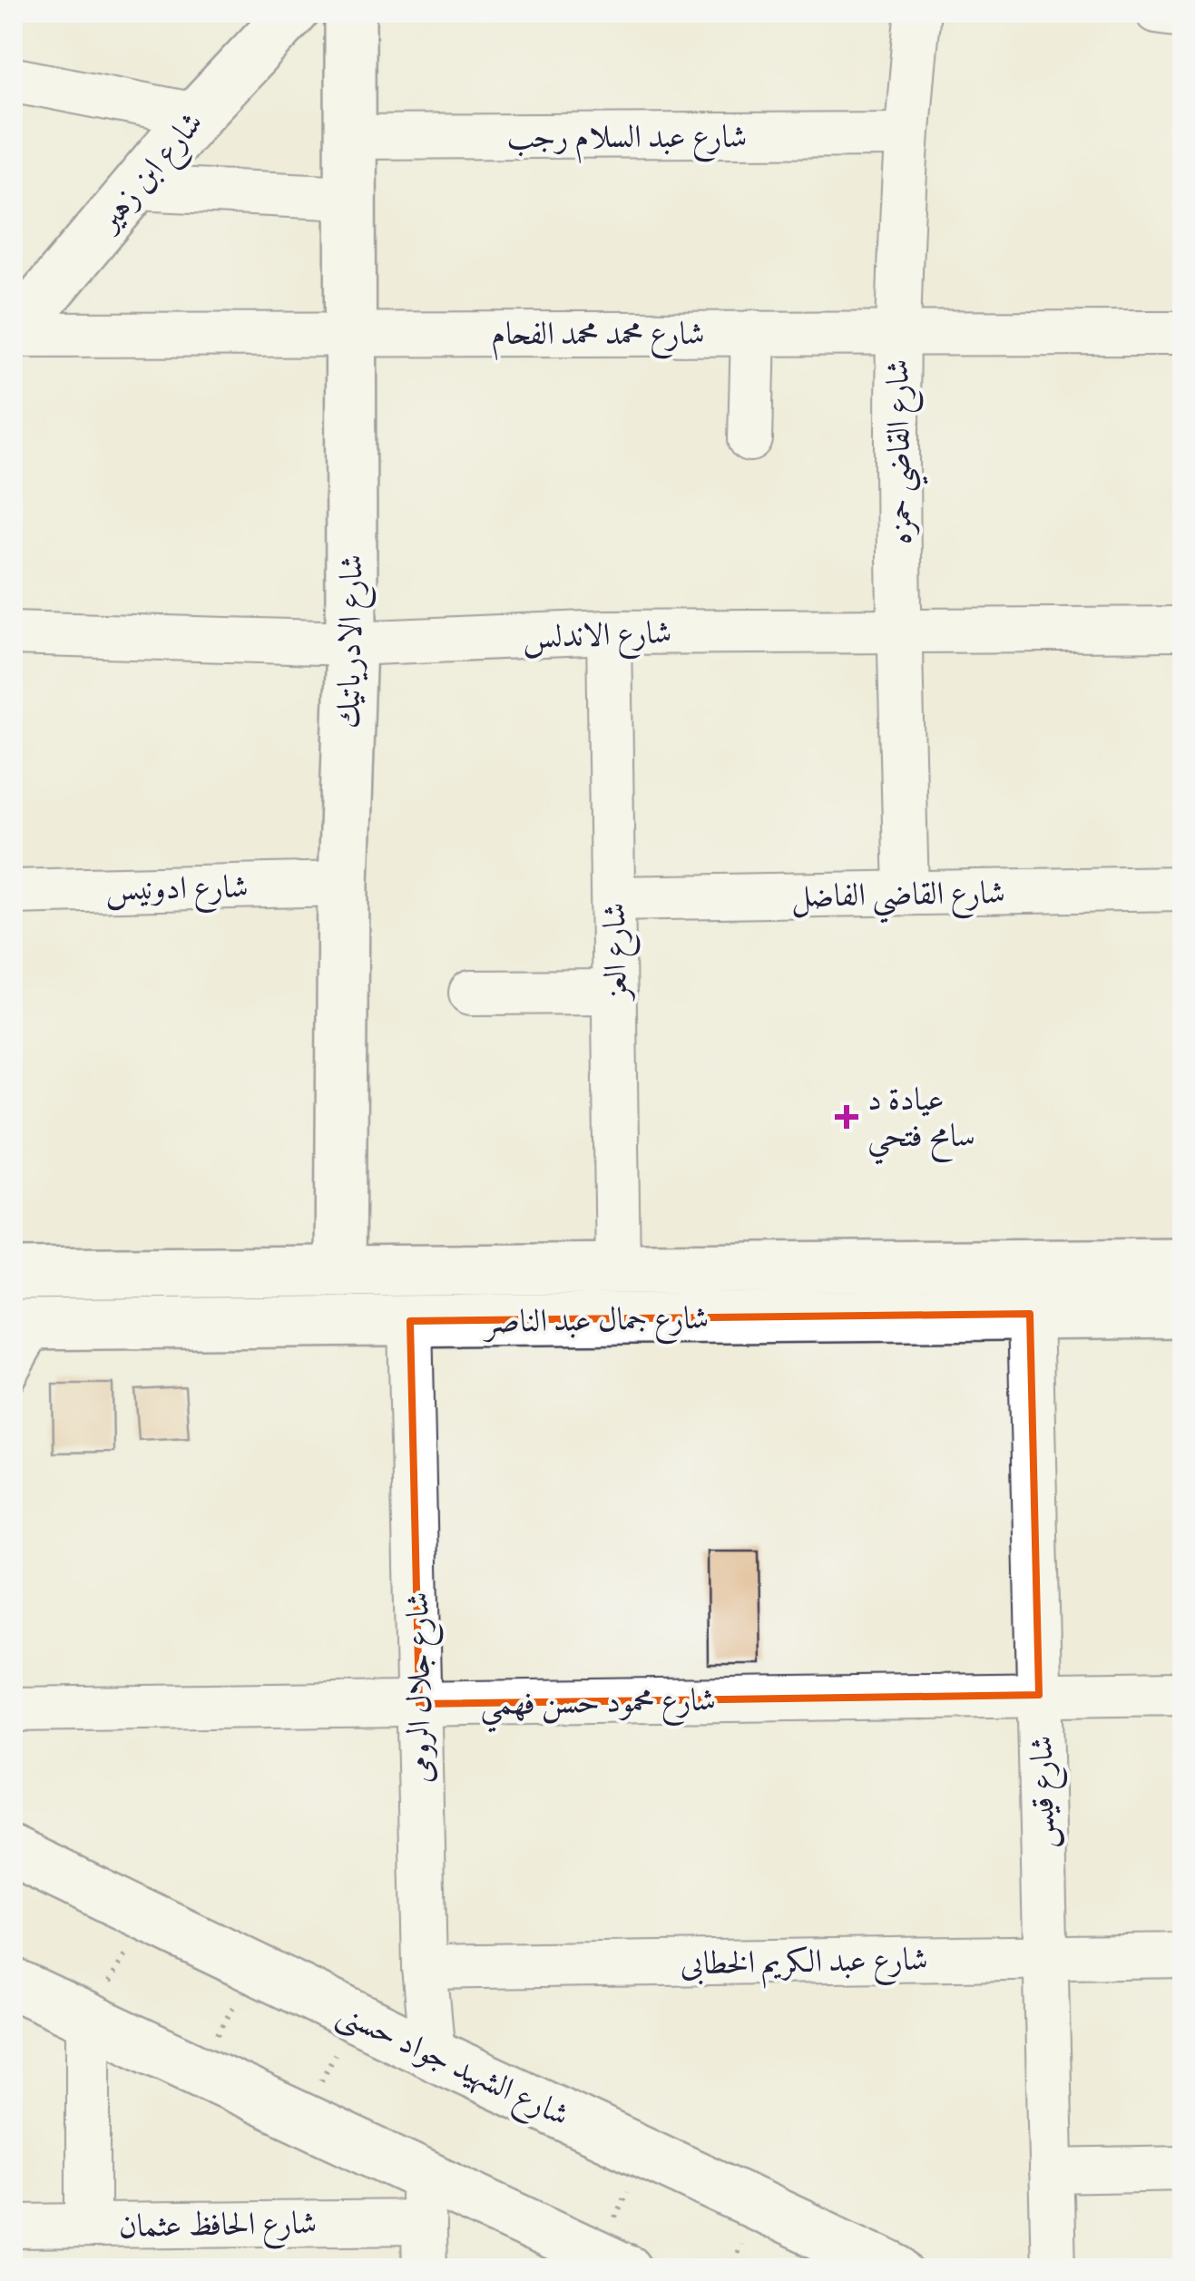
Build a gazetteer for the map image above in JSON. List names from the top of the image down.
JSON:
{
  "streets": {
    "main road": [
      "شارع ابن زهير",
      "شارع الادرياتيك",
      "شارع جمال عبد الناصر",
      "شارع الشهيد جواد حسنى"
    ],
    "street": [
      "شارع عبد السلام رجب",
      "شارع محمد محمد الفحام",
      "شارع القاضي حمزه",
      "شارع الاندلس",
      "شارع ادونيس",
      "شارع القاضي الفاضل",
      "شارع العز",
      "شارع جلال الرومى",
      "شارع محمود حسن فهمي",
      "شارع قيس",
      "شارع عبد الكريم الخطابى",
      "شارع الحافظ عثمان"
    ]
  },
  "crossings": [
    ["شارع عبد السلام رجب", "شارع القاضي حمزه"],
    ["شارع عبد السلام رجب", "شارع الادرياتيك"],
    ["شارع ابن زهير", "شارع محمد محمد الفحام"],
    ["شارع محمد محمد الفحام", "شارع القاضي حمزه"],
    ["شارع محمد محمد الفحام", "شارع الادرياتيك"],
    ["شارع القاضي حمزه", "شارع الاندلس"],
    ["شارع القاضي حمزه", "شارع القاضي الفاضل"],
    ["شارع الاندلس", "شارع الادرياتيك"],
    ["شارع الاندلس", "شارع العز"],
    ["شارع الادرياتيك", "شارع ادونيس"],
    ["شارع الادرياتيك", "شارع جمال عبد الناصر"],
    ["شارع القاضي الفاضل", "شارع العز"],
    ["شارع العز", "شارع جمال عبد الناصر"],
    ["شارع جمال عبد الناصر", "شارع جلال الرومى"],
    ["شارع جمال عبد الناصر", "شارع قيس"],
    ["شارع جلال الرومى", "شارع محمود حسن فهمي"],
    ["شارع جلال الرومى", "شارع عبد الكريم الخطابى"],
    ["شارع جلال الرومى", "شارع الشهيد جواد حسنى"],
    ["شارع محمود حسن فهمي", "شارع قيس"],
    ["شارع قيس", "شارع عبد الكريم الخطابى"]
  ],
  "places": {
    "health": ["عيادة د سامح فتحي"]
  }
}
